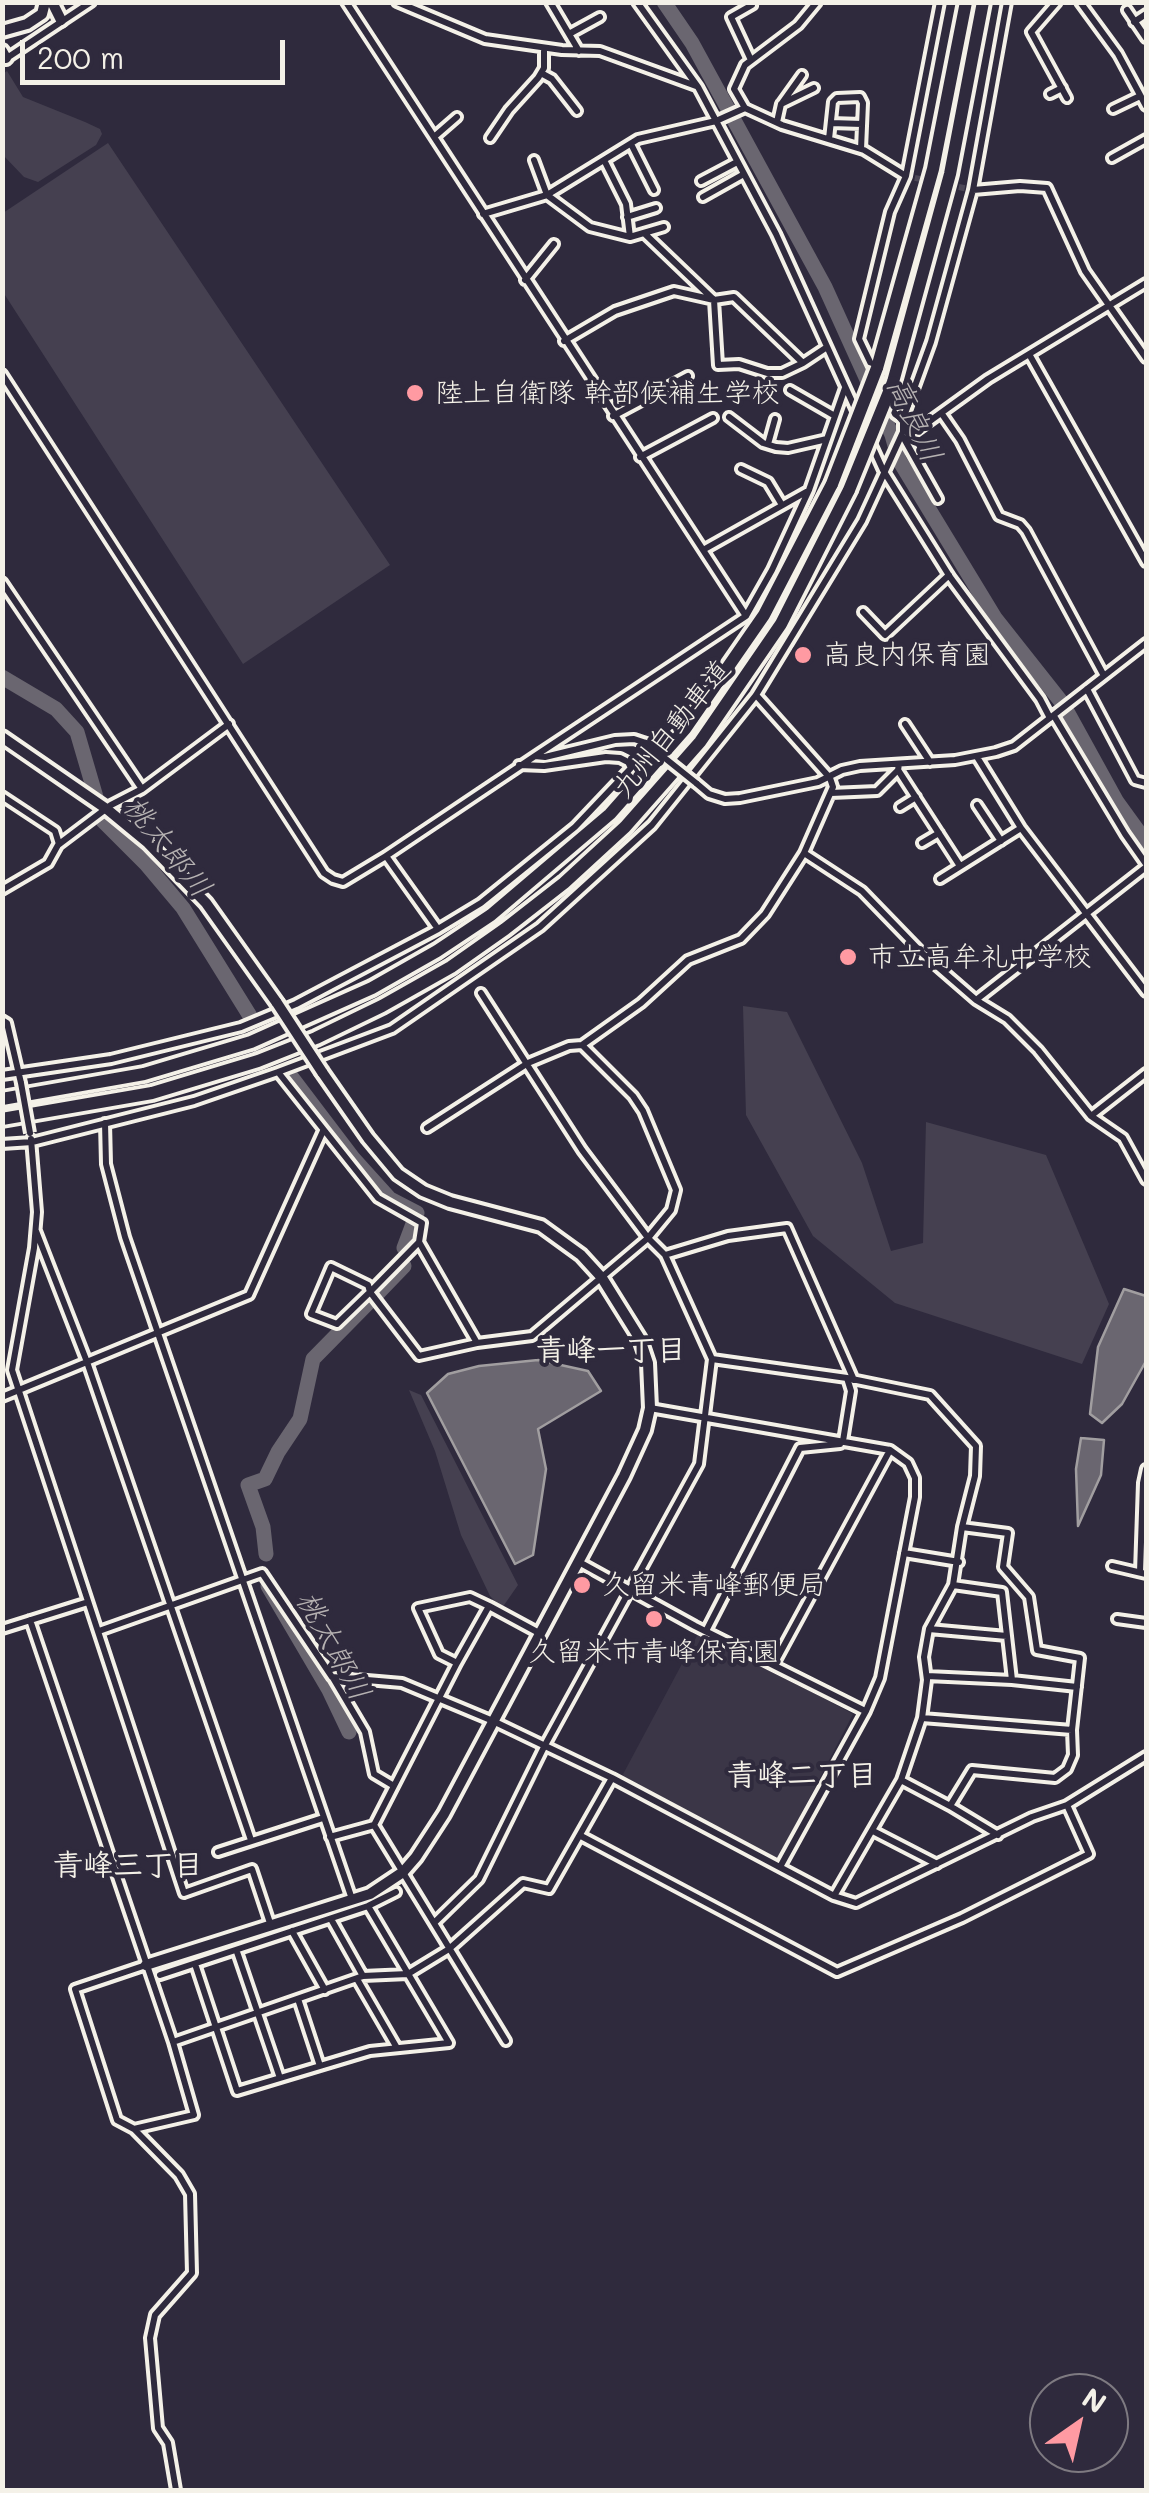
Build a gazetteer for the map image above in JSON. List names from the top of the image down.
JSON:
{
  "streets": {
    "highway": ["九州自動車道"]
  },
  "districts": ["青峰一丁目", "青峰二丁目", "青峰三丁目"],
  "water": ["高良川", "桃太郎川"],
  "places": [
    "陸上自衛隊 幹部候補生学校",
    "高良内保育園",
    "市立高牟礼中学校",
    "久留米青峰郵便局",
    "久留米市青峰保育園"
  ],
  "scale_bar": "200 m",
  "north": "top right"
}
